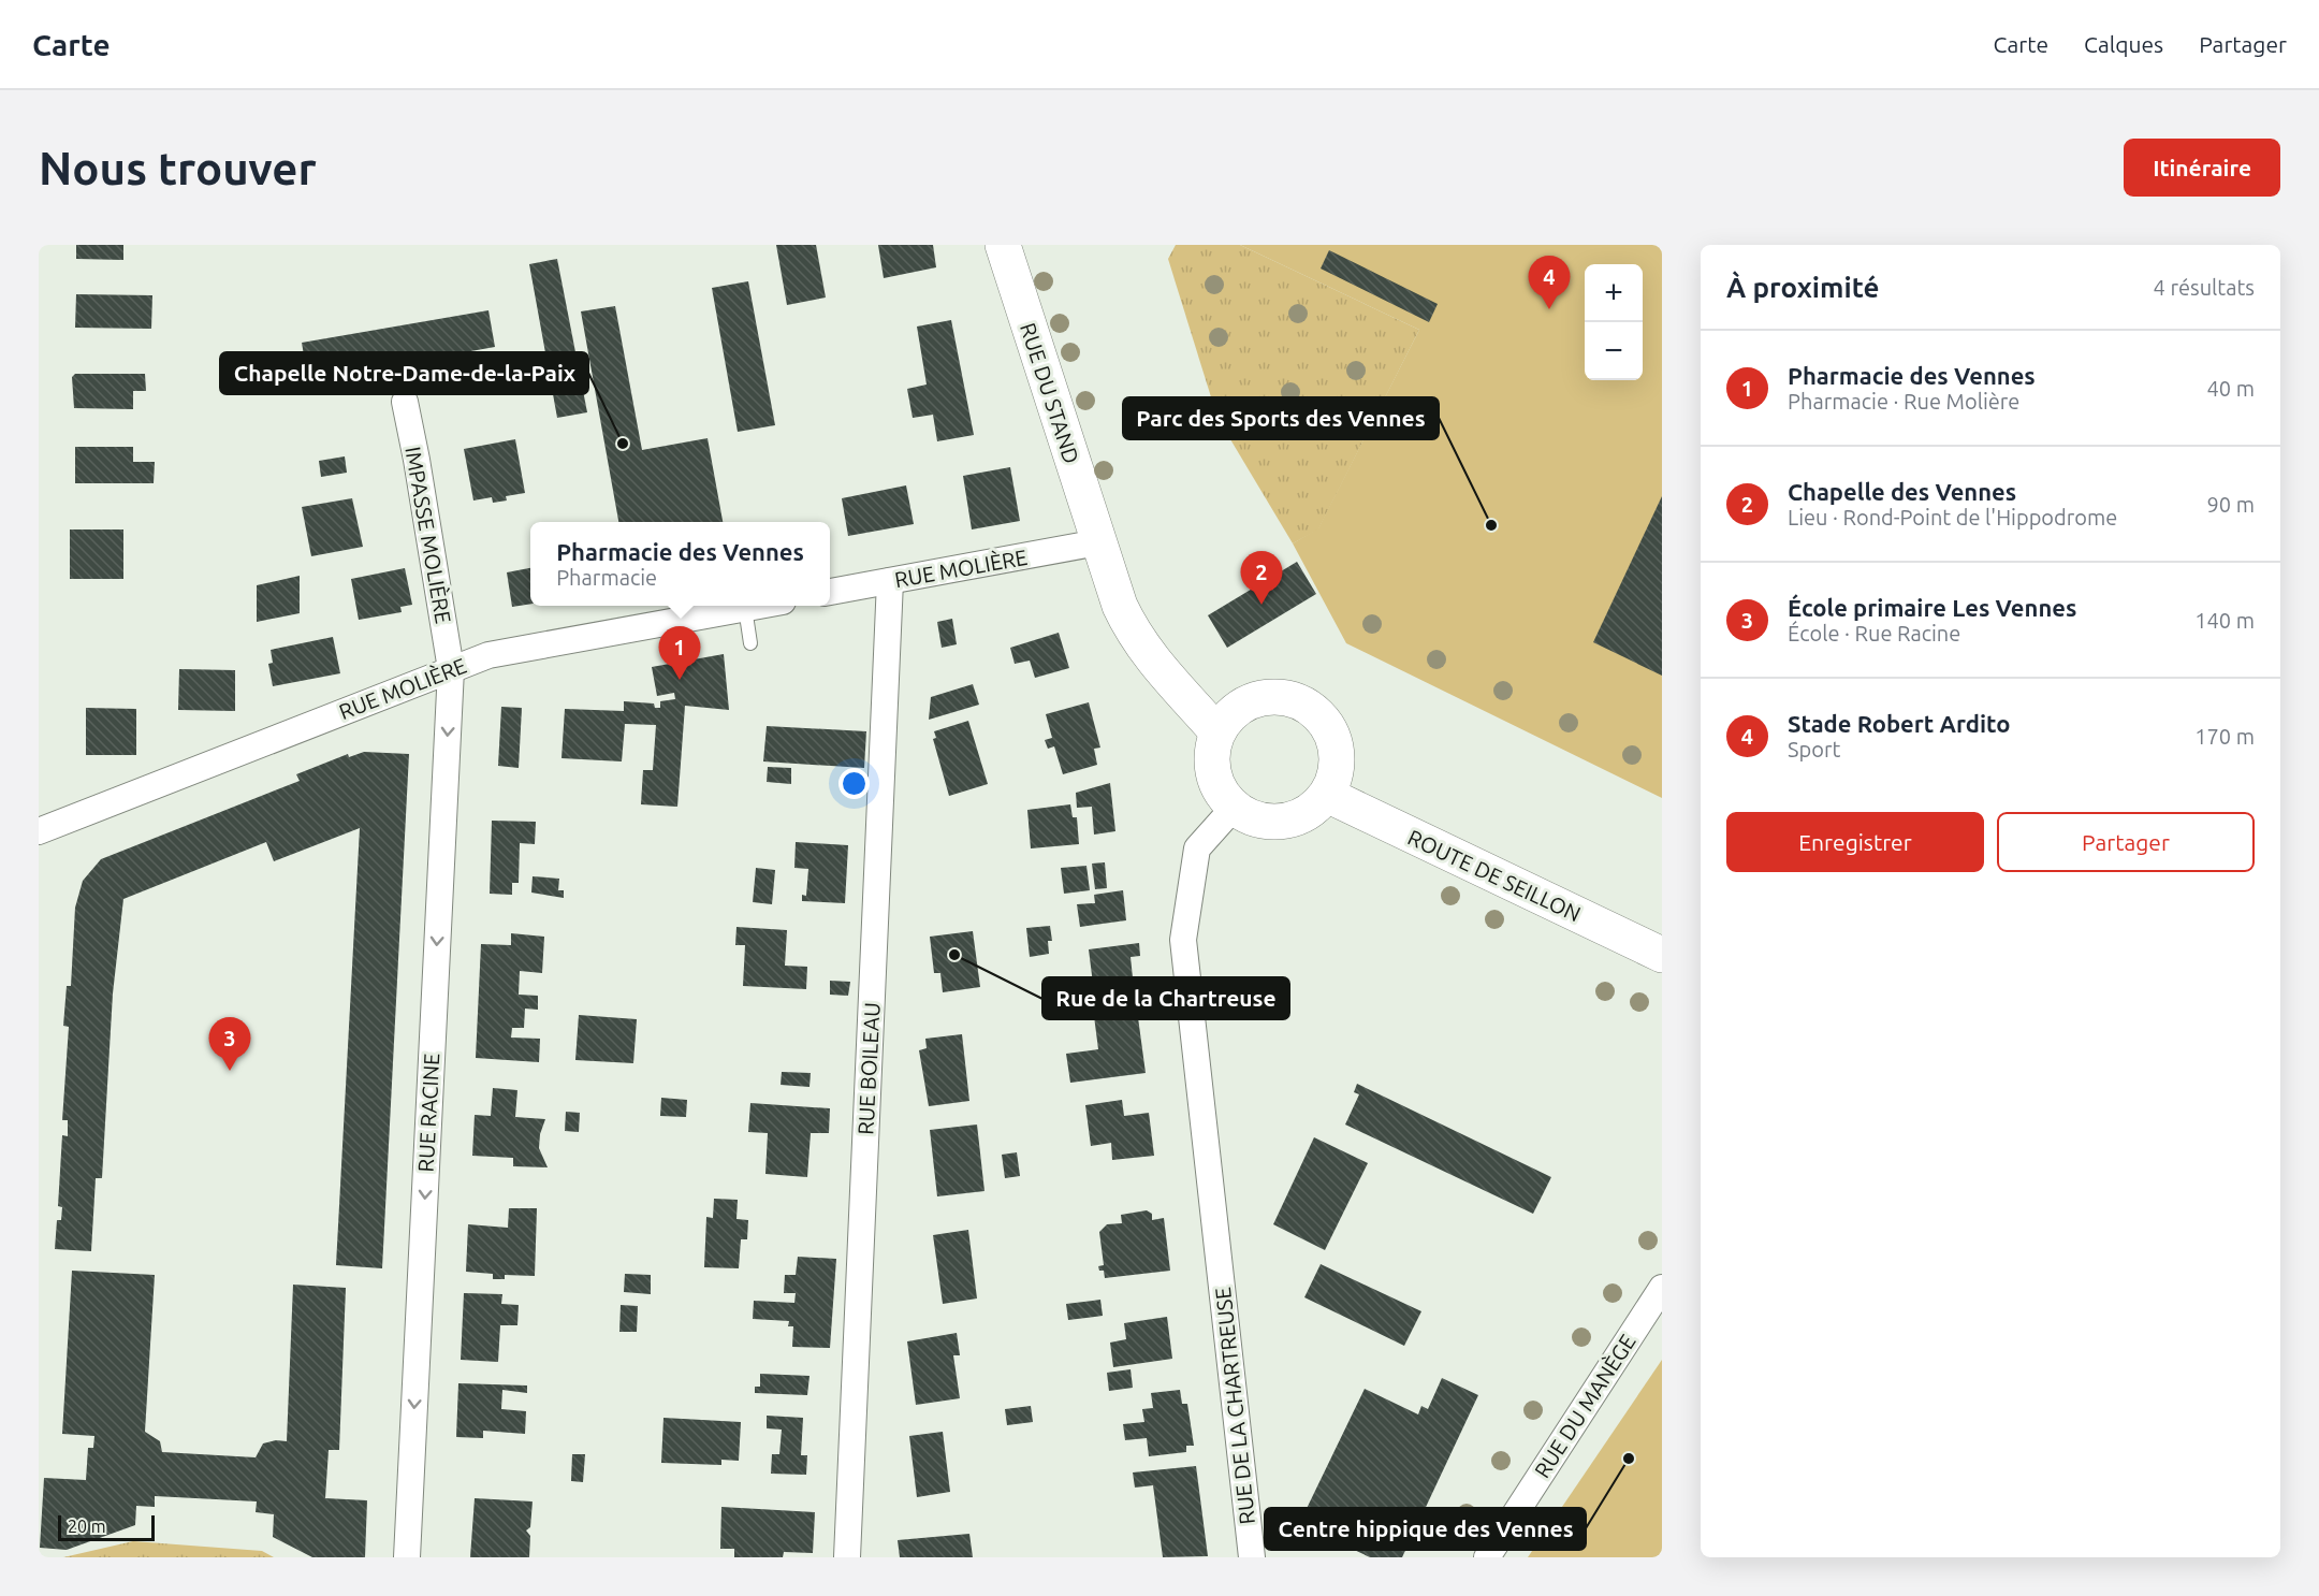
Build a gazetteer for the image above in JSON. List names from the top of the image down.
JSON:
{
  "streets": {
    "street": [
      "RUE DU STAND",
      "IMPASSE MOLIÈRE",
      "RUE MOLIÈRE",
      "ROUTE DE SEILLON",
      "RUE BOILEAU",
      "RUE RACINE",
      "RUE DE LA CHARTREUSE",
      "RUE DU MANÈGE"
    ]
  },
  "crossings": [
    ["RUE DU STAND", "RUE MOLIÈRE"],
    ["IMPASSE MOLIÈRE", "RUE MOLIÈRE"],
    ["IMPASSE MOLIÈRE", "RUE RACINE"],
    ["RUE MOLIÈRE", "RUE BOILEAU"],
    ["RUE MOLIÈRE", "RUE RACINE"],
    ["ROUTE DE SEILLON", "RUE DE LA CHARTREUSE"]
  ],
  "one_way": ["RUE RACINE"],
  "places": [
    "Chapelle Notre-Dame-de-la-Paix",
    "Parc des Sports des Vennes",
    "Rue de la Chartreuse",
    "Centre hippique des Vennes"
  ],
  "scale_bar": "20 m",
  "page": {
    "header": "Carte",
    "nav": ["Carte", "Calques", "Partager"],
    "buttons": [
      "Itinéraire",
      ["Enregistrer", "Partager"]
    ],
    "title": "Nous trouver",
    "heading": ["À proximité", "4 résultats"],
    "pins": [
      "4",
      "2",
      "1",
      "3"
    ],
    "map_buttons": ["+", "−"],
    "list": [
      {
        "mark": "1",
        "name": "Pharmacie des Vennes",
        "note": "Pharmacie · Rue Molière",
        "value": "40 m"
      },
      {
        "mark": "2",
        "name": "Chapelle des Vennes",
        "note": "Lieu · Rond-Point de l'Hippodrome",
        "value": "90 m"
      },
      {
        "mark": "3",
        "name": "École primaire Les Vennes",
        "note": "École · Rue Racine",
        "value": "140 m"
      },
      {
        "mark": "4",
        "name": "Stade Robert Ardito",
        "note": "Sport",
        "value": "170 m"
      }
    ],
    "popup": ["Pharmacie des Vennes", "Pharmacie"],
    "scale": "20 m"
  }
}
